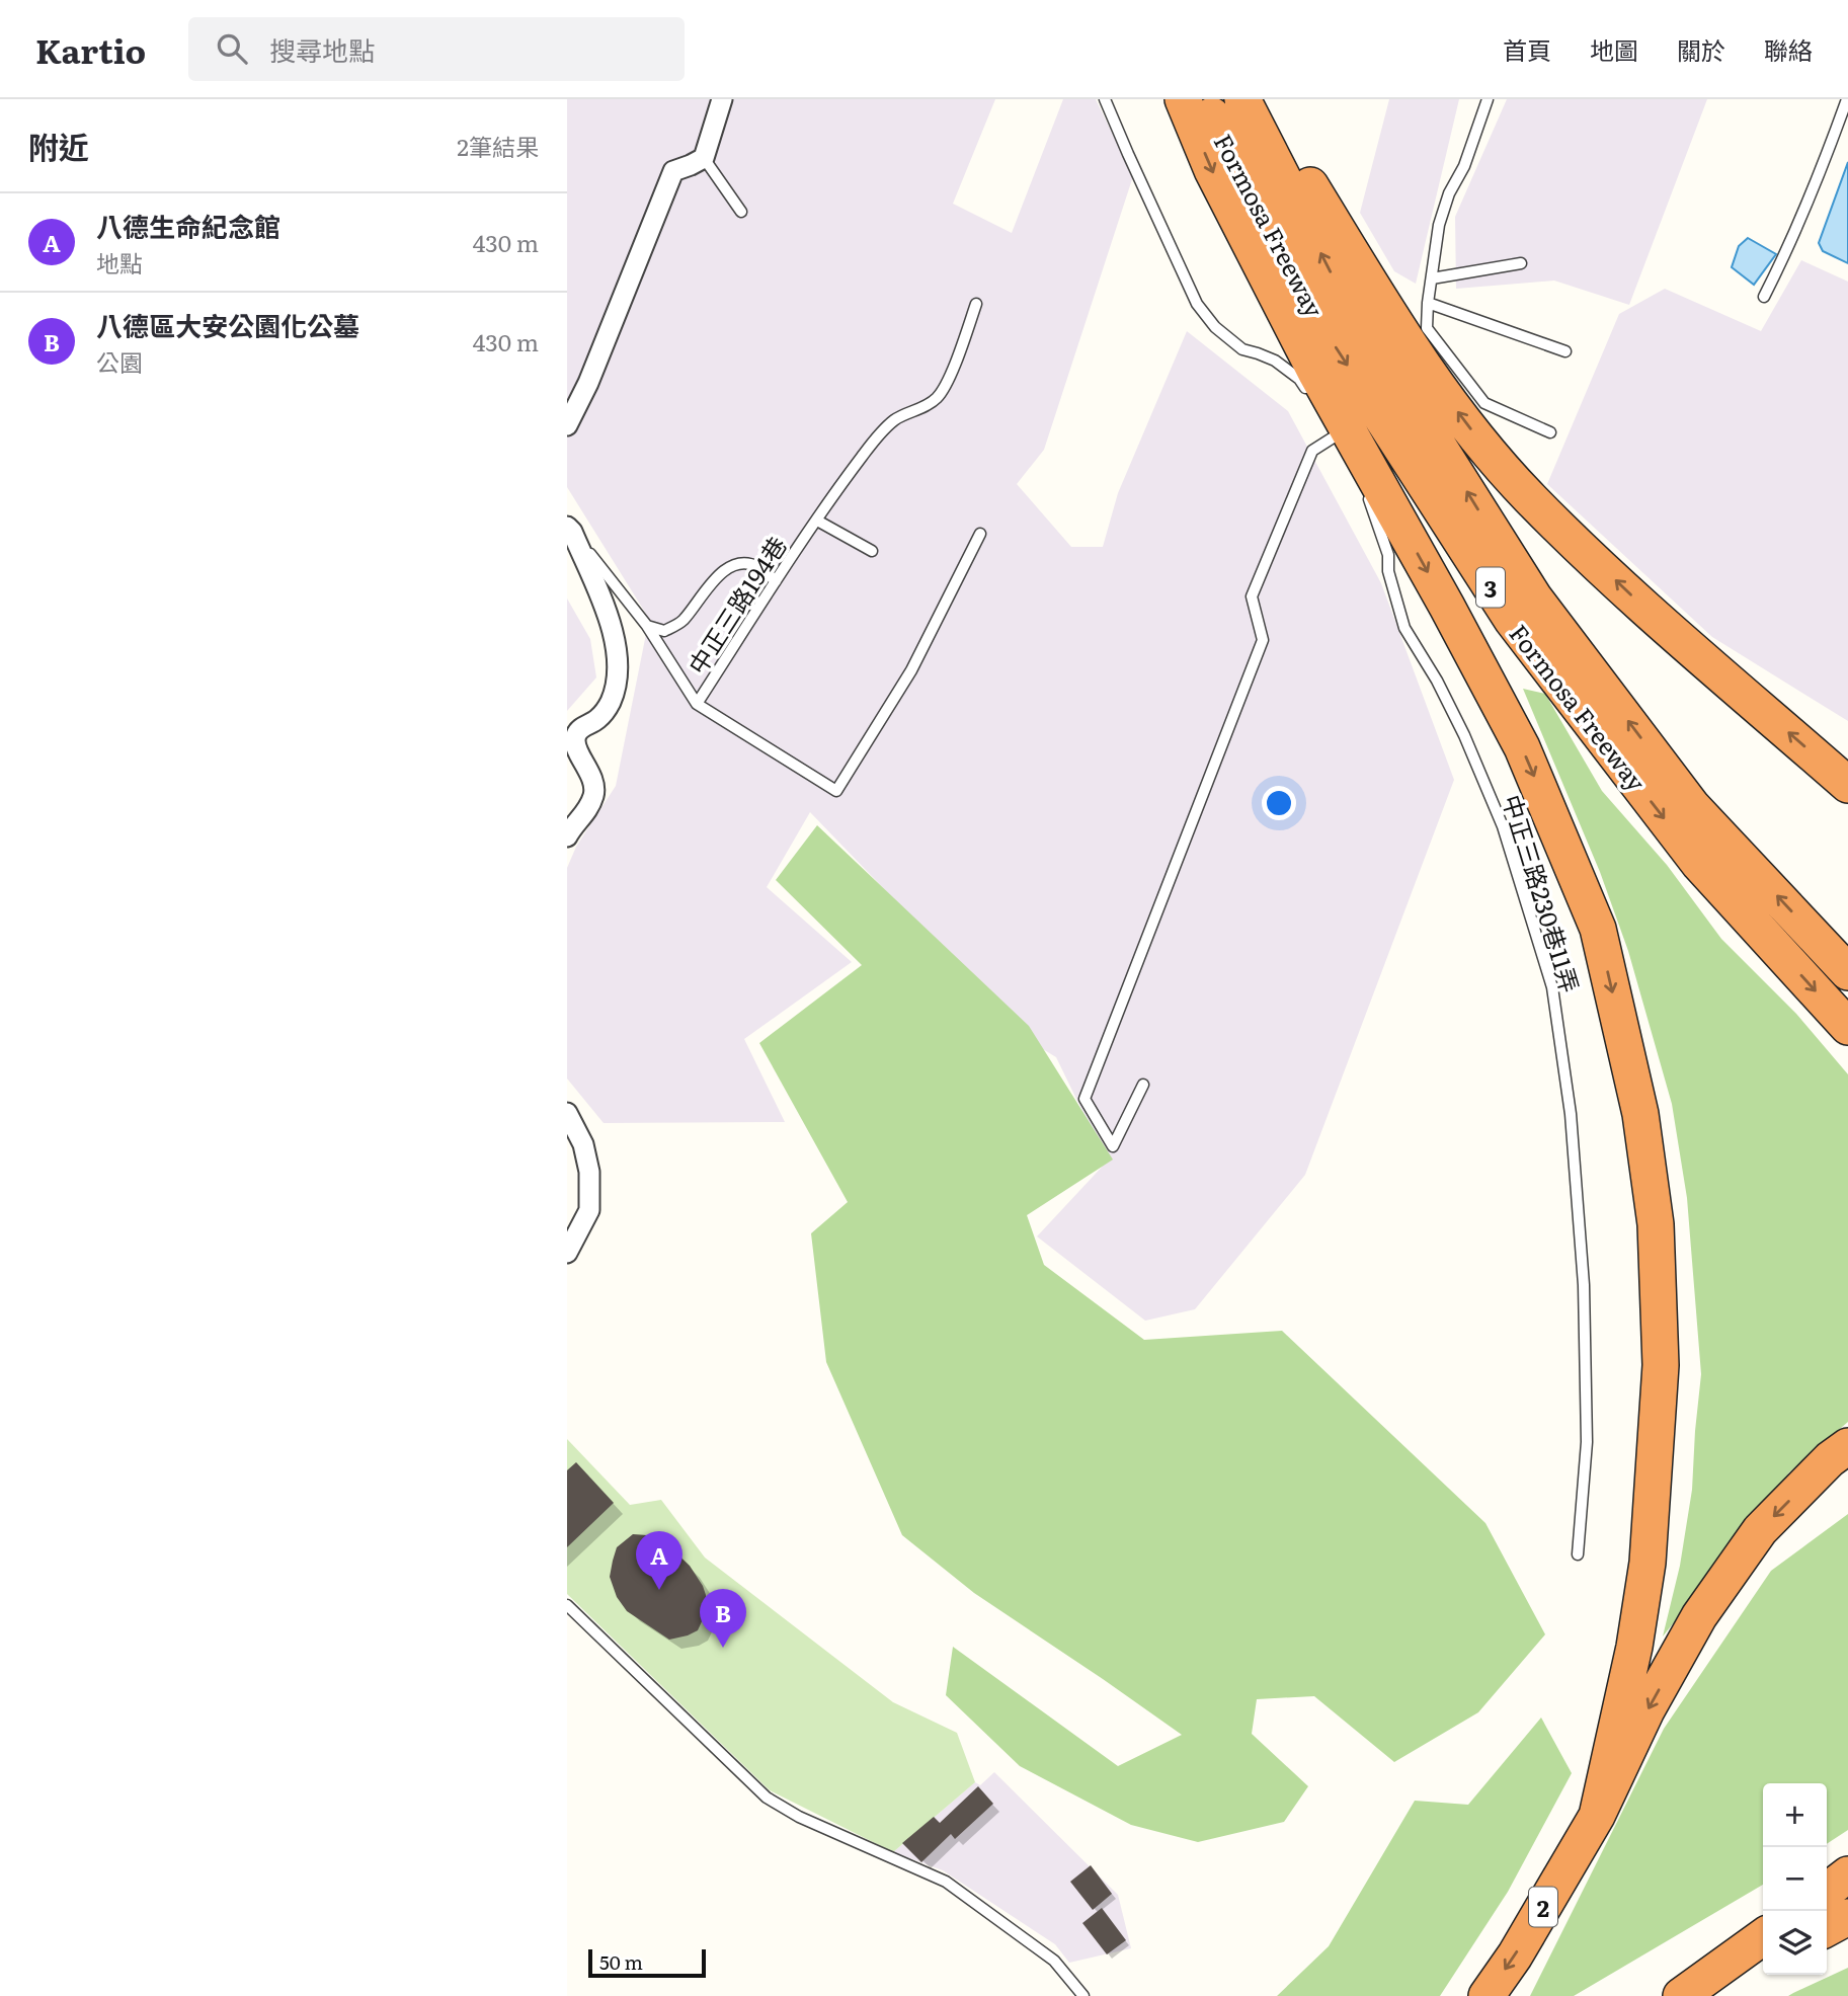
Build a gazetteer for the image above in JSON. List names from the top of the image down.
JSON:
{
  "streets": {
    "highway": ["Formosa Freeway", "3", "2"],
    "lane": ["中正三路194巷", "中正三路230巷11弄"]
  },
  "scale_bar": "50 m",
  "page": {
    "header": "Kartio",
    "search": "搜尋地點",
    "nav": [
      "首頁",
      "地圖",
      "關於",
      "聯絡"
    ],
    "heading": ["附近", "2筆結果"],
    "list": [
      {
        "mark": "A",
        "name": "八德生命紀念館",
        "note": "地點",
        "value": "430 m"
      },
      {
        "mark": "B",
        "name": "八德區大安公園化公墓",
        "note": "公園",
        "value": "430 m"
      }
    ],
    "pins": ["A", "B"],
    "map_buttons": ["+", "−"],
    "scale": "50 m"
  }
}
